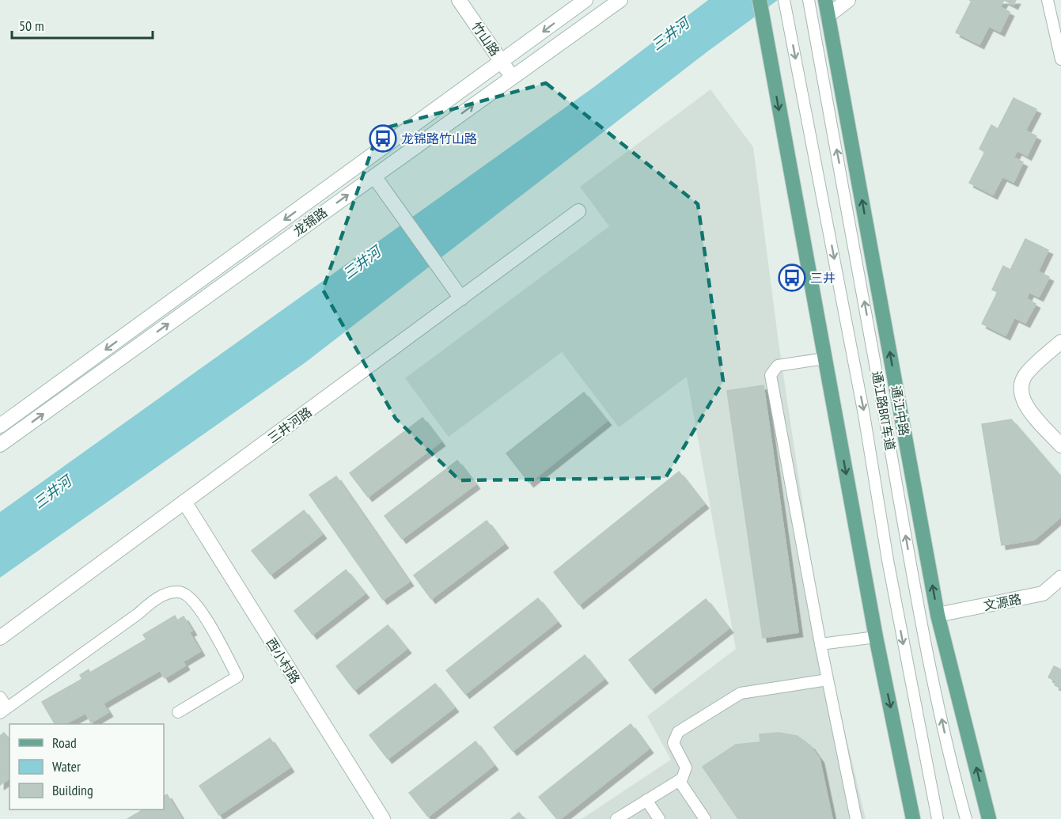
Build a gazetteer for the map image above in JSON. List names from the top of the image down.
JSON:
{
  "streets": {
    "main road": ["通江中路"],
    "street": [
      "竹山路",
      "龙锦路",
      "三井河路",
      "文源路",
      "西小村路"
    ],
    "lane": ["通江路BRT车道"]
  },
  "crossings": [
    ["竹山路", "龙锦路"],
    ["通江中路", "文源路"],
    ["三井河路", "西小村路"]
  ],
  "water": ["三井河"],
  "places": {
    "bus stop": ["龙锦路竹山路", "三井"]
  },
  "legend": ["Road", "Water", "Building"],
  "scale_bar": "50 m"
}
